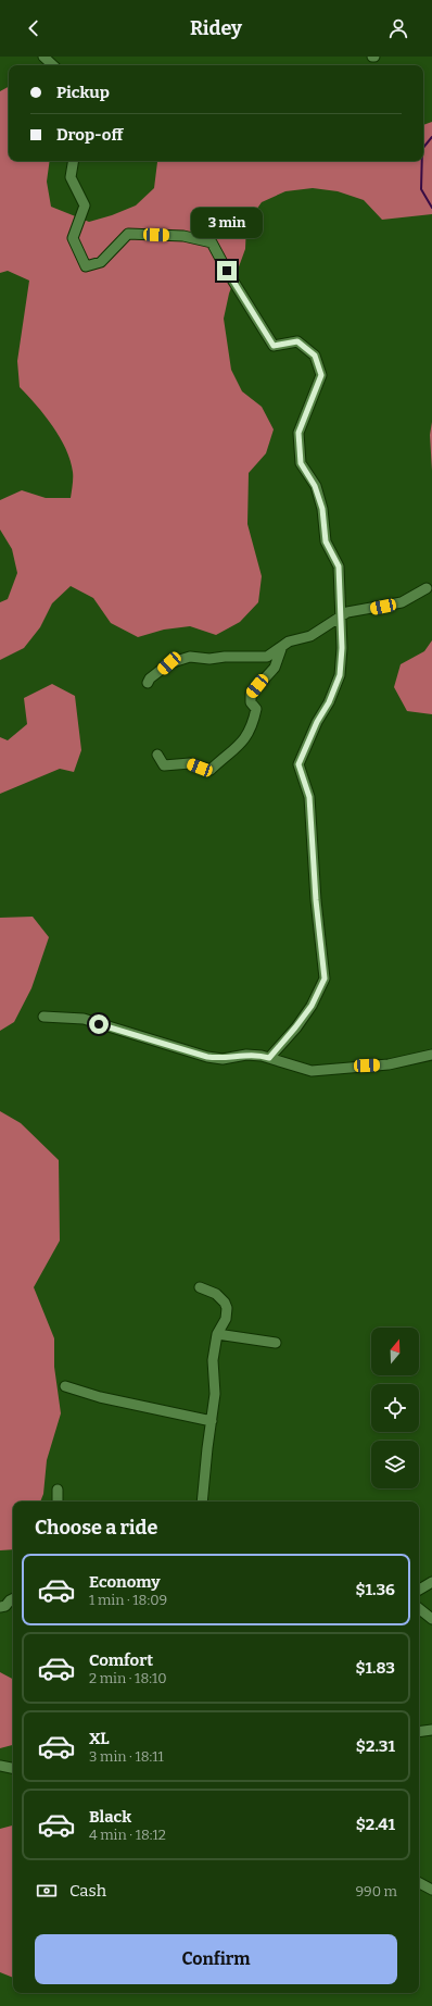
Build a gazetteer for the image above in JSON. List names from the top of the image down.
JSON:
{
  "north": "top",
  "page": {
    "header": "Ridey",
    "banner": ["Pickup", "Drop-off"],
    "bubble": "3 min",
    "heading": "Choose a ride",
    "list": [
      {
        "name": "Economy",
        "note": "1 min · 18:09",
        "value": "$1.36"
      },
      {
        "name": "Comfort",
        "note": "2 min · 18:10",
        "value": "$1.83"
      },
      {
        "name": "XL",
        "note": "3 min · 18:11",
        "value": "$2.31"
      },
      {
        "name": "Black",
        "note": "4 min · 18:12",
        "value": "$2.41"
      }
    ],
    "pay": ["Cash", "990 m"],
    "buttons": "Confirm"
  }
}
